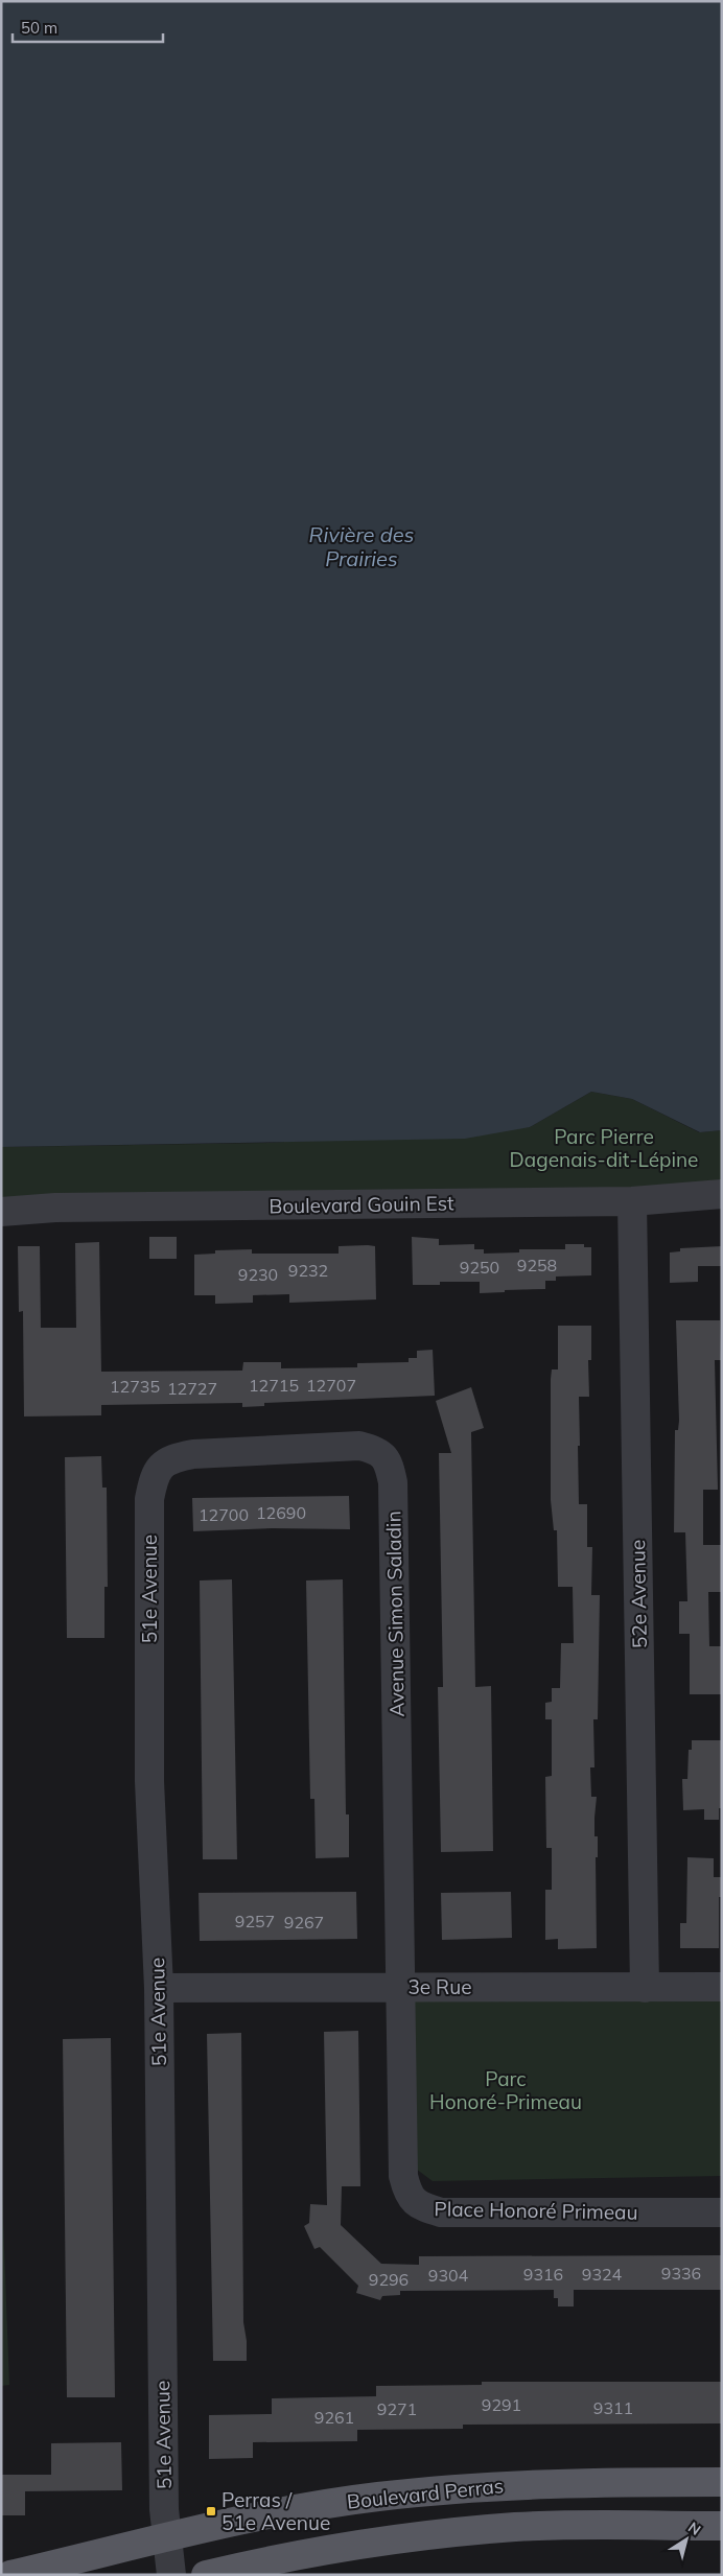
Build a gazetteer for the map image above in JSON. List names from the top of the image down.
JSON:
{
  "streets": {
    "main road": ["Boulevard Perras"],
    "street": [
      "Boulevard Gouin Est",
      "51e Avenue",
      "52e Avenue",
      "Avenue Simon Saladin",
      "3e Rue",
      "Place Honoré Primeau"
    ]
  },
  "crossings": [
    ["Boulevard Gouin Est", "52e Avenue"],
    ["51e Avenue", "Avenue Simon Saladin"],
    ["51e Avenue", "3e Rue"],
    ["51e Avenue", "Boulevard Perras"],
    ["52e Avenue", "3e Rue"],
    ["Avenue Simon Saladin", "3e Rue"],
    ["Avenue Simon Saladin", "Place Honoré Primeau"],
    ["3e Rue", "Place Honoré Primeau"]
  ],
  "water": ["Rivière des Prairies"],
  "parks": ["Parc Pierre Dagenais-dit-Lépine", "Parc Honoré-Primeau"],
  "places": {
    "transit": ["Perras / 51e Avenue"]
  },
  "house_numbers": [
    "9258",
    "9250",
    "9232",
    "9230",
    "12715",
    "12707",
    "12735",
    "12727",
    "12690",
    "12700",
    "9257",
    "9267",
    "9336",
    "9316",
    "9324",
    "9304",
    "9296",
    "9291",
    "9311",
    "9271",
    "9261"
  ],
  "scale_bar": "50 m",
  "north": "top right"
}
